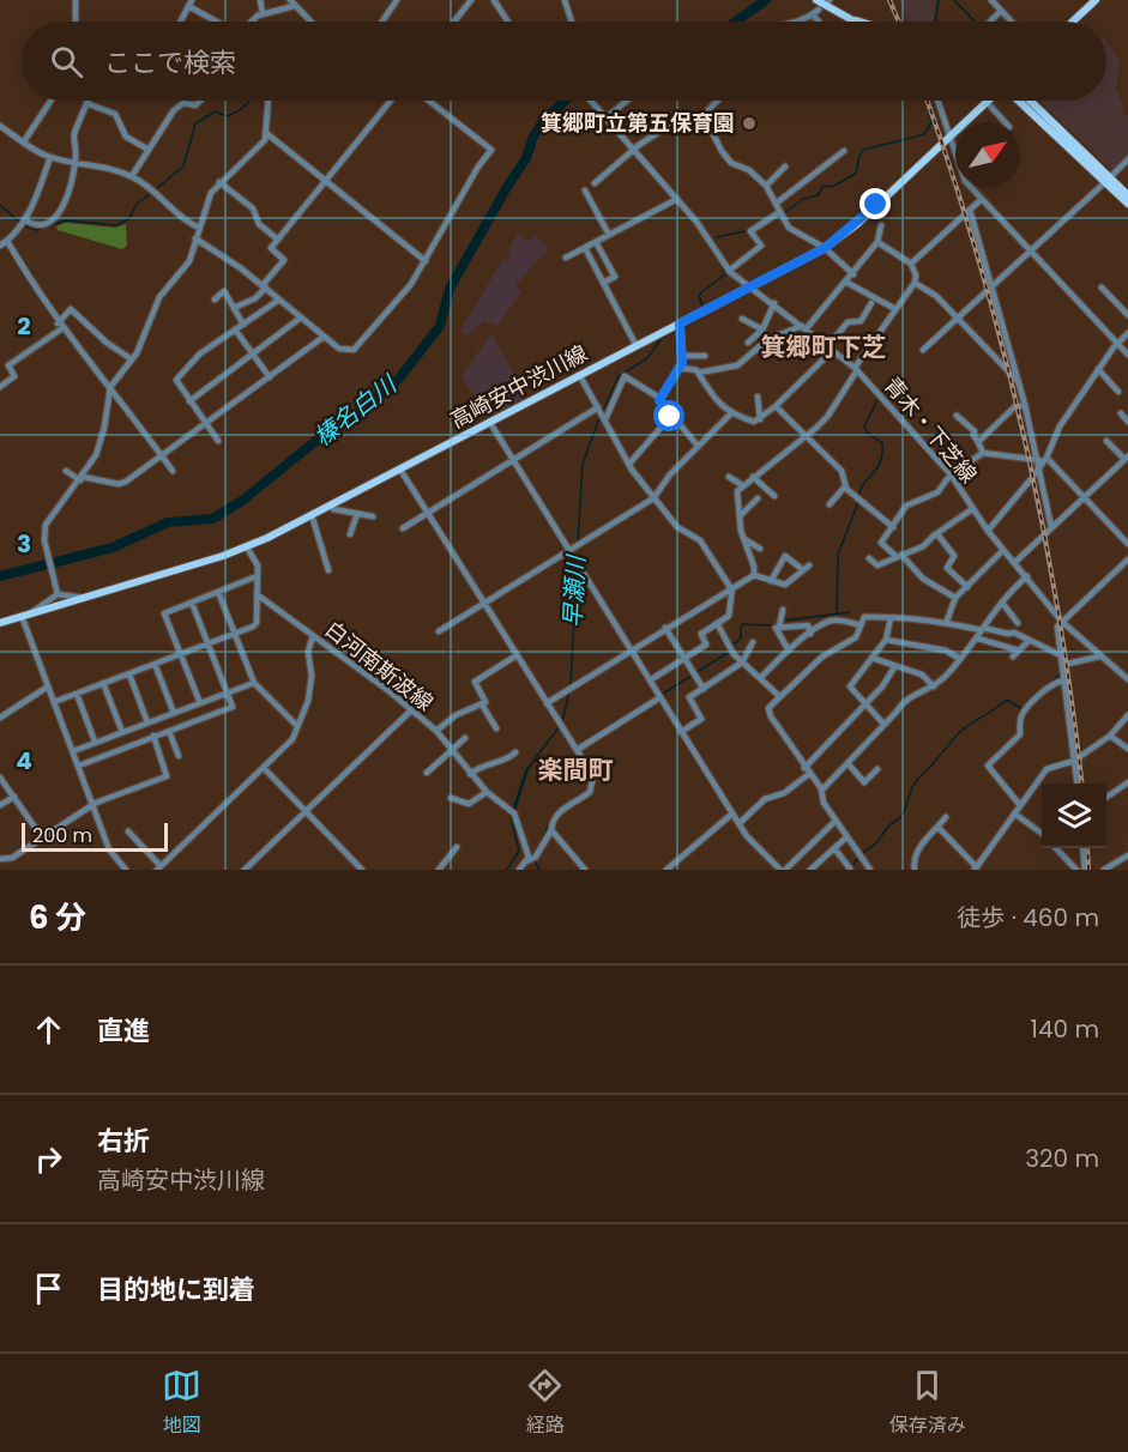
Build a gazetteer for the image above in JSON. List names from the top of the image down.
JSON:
{
  "streets": {
    "main road": ["高崎安中渋川線"],
    "street": ["青木・下芝線", "白河南斯波線"]
  },
  "crossings": [
    ["高崎安中渋川線", "青木・下芝線"]
  ],
  "districts": ["箕郷町下芝", "楽間町"],
  "water": ["榛名白川", "早瀬川"],
  "places": ["箕郷町立第五保育園"],
  "scale_bar": "200 m",
  "north": "top right",
  "page": {
    "search": "ここで検索",
    "scale": "200 m",
    "heading": ["6 分", "徒歩 · 460 m"],
    "list": [
      ["直進", "140 m"],
      ["右折", "高崎安中渋川線", "320 m"],
      "目的地に到着"
    ],
    "nav": ["地図", "経路", "保存済み"]
  },
  "grid": {
    "rows": ["2", "3", "4"]
  }
}
